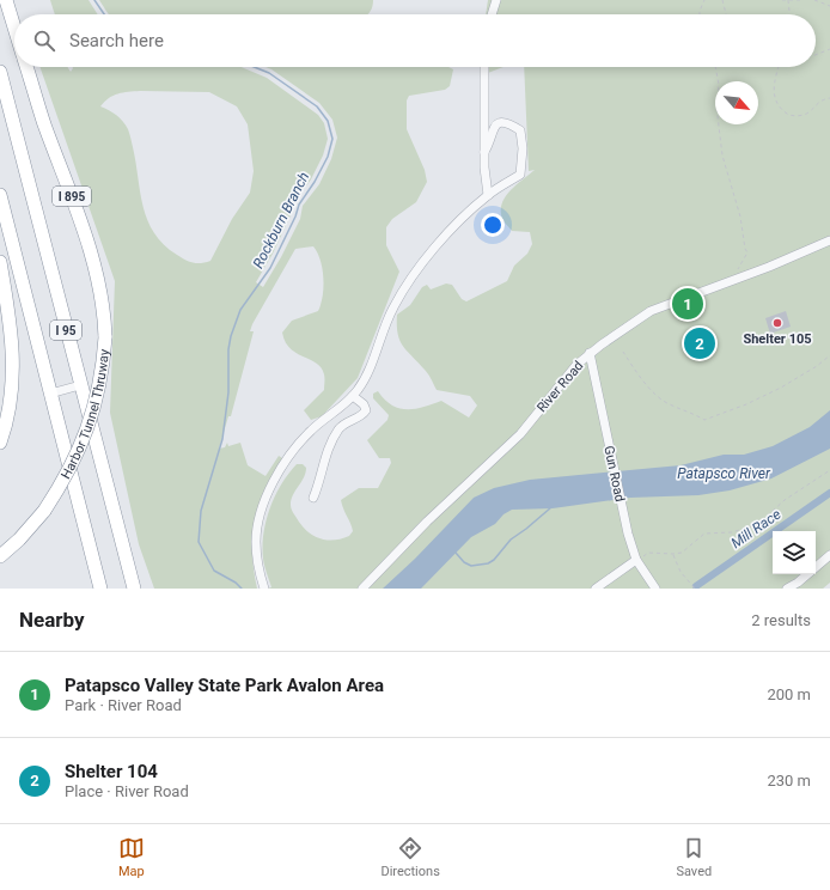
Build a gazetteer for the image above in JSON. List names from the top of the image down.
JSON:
{
  "streets": {
    "highway": ["I 895", "I 95", "Harbor Tunnel Thruway"],
    "street": ["River Road", "Gun Road"]
  },
  "crossings": [
    ["River Road", "Gun Road"]
  ],
  "water": ["Rockburn Branch", "Patapsco River", "Mill Race"],
  "places": ["Shelter 105"],
  "north": "bottom right",
  "page": {
    "search": "Search here",
    "pins": ["1", "2"],
    "heading": ["Nearby", "2 results"],
    "list": [
      {
        "mark": "1",
        "name": "Patapsco Valley State Park Avalon Area",
        "note": "Park · River Road",
        "value": "200 m"
      },
      {
        "mark": "2",
        "name": "Shelter 104",
        "note": "Place · River Road",
        "value": "230 m"
      }
    ],
    "nav": ["Map", "Directions", "Saved"]
  }
}
